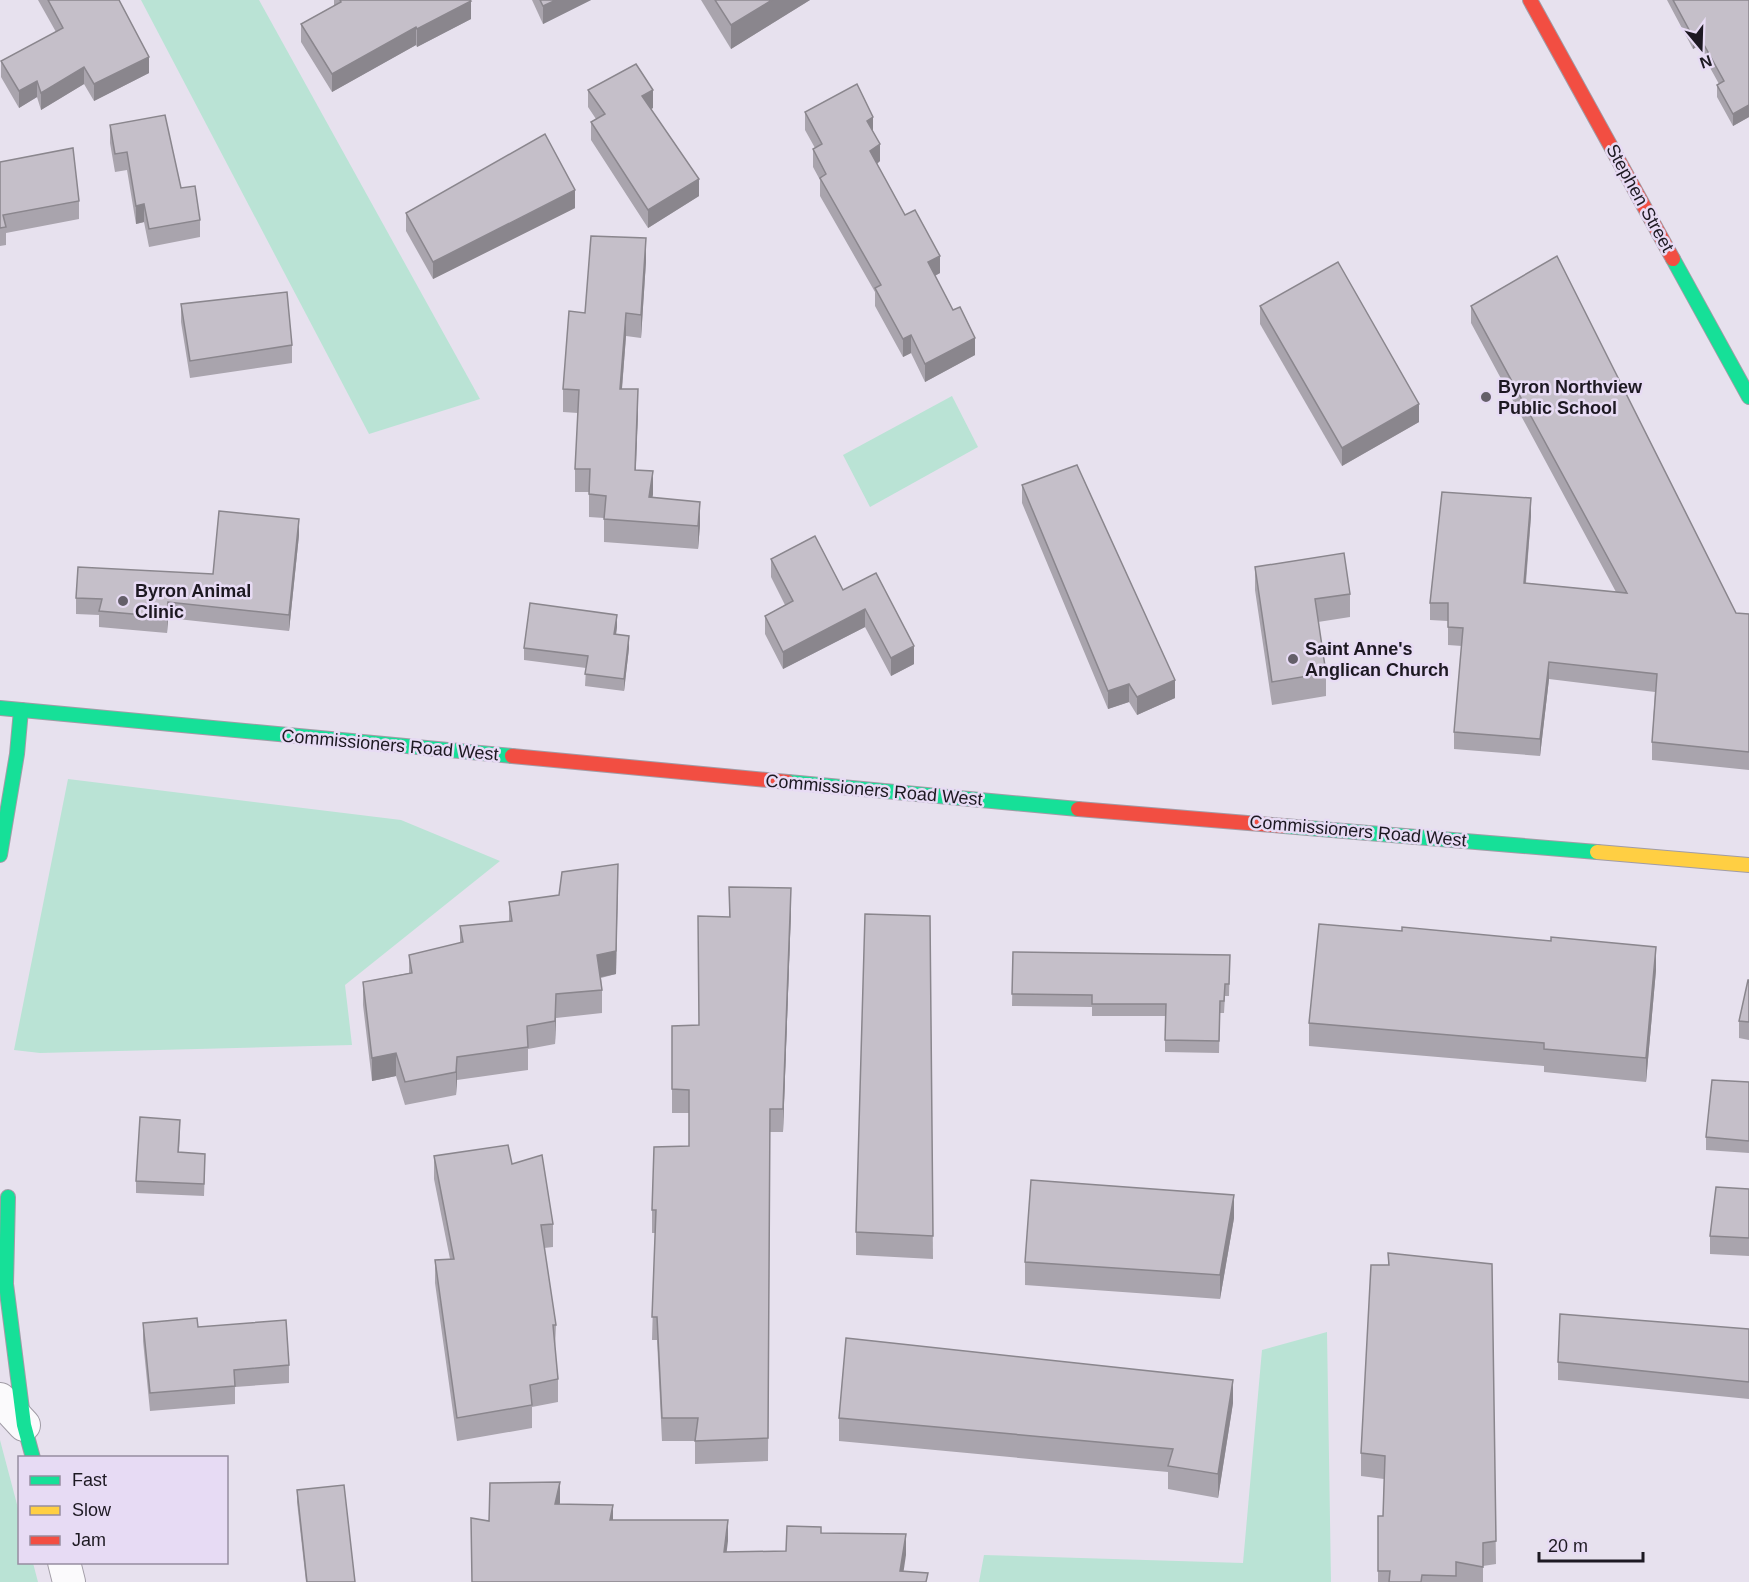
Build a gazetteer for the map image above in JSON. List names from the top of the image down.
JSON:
{
  "streets": {
    "main road": ["Stephen Street", "Commissioners Road West"]
  },
  "places": ["Byron Northview Public School", "Byron Animal Clinic", "Saint Anne's Anglican Church"],
  "legend": ["Fast", "Slow", "Jam"],
  "scale_bar": "20 m",
  "north": "bottom"
}
